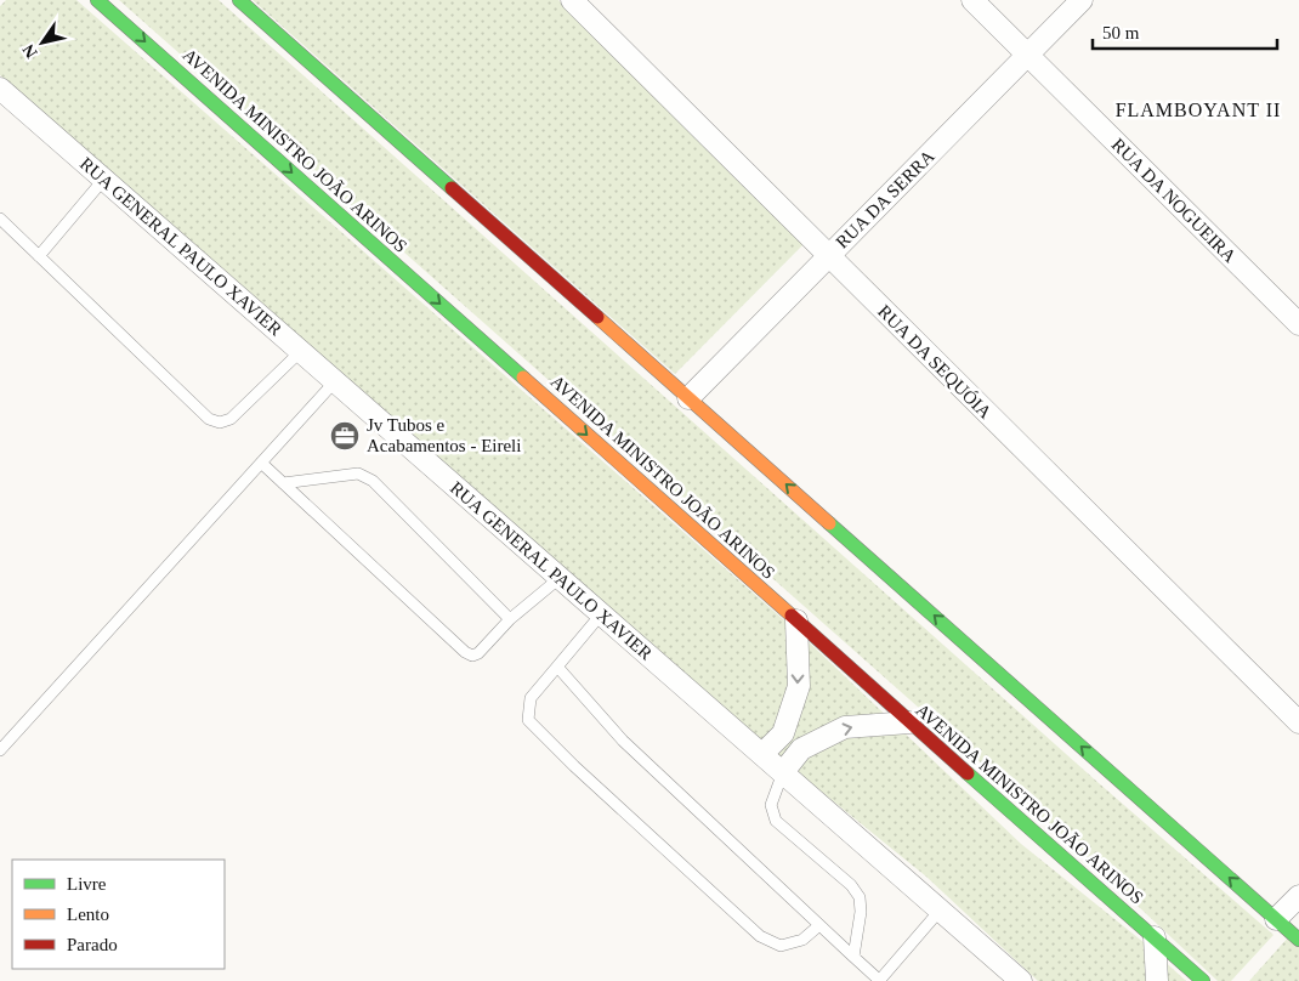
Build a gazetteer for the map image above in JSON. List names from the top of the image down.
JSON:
{
  "streets": {
    "main road": ["AVENIDA MINISTRO JOÃO ARINOS"],
    "street": [
      "RUA DA SERRA",
      "RUA DA NOGUEIRA",
      "RUA GENERAL PAULO XAVIER",
      "RUA DA SEQUÓIA"
    ]
  },
  "crossings": [
    ["RUA DA SERRA", "RUA DA NOGUEIRA"],
    ["RUA DA SERRA", "RUA DA SEQUÓIA"]
  ],
  "districts": ["FLAMBOYANT II"],
  "places": {
    "office": ["Jv Tubos e Acabamentos - Eireli"]
  },
  "legend": ["Livre", "Lento", "Parado"],
  "scale_bar": "50 m",
  "north": "bottom left"
}
